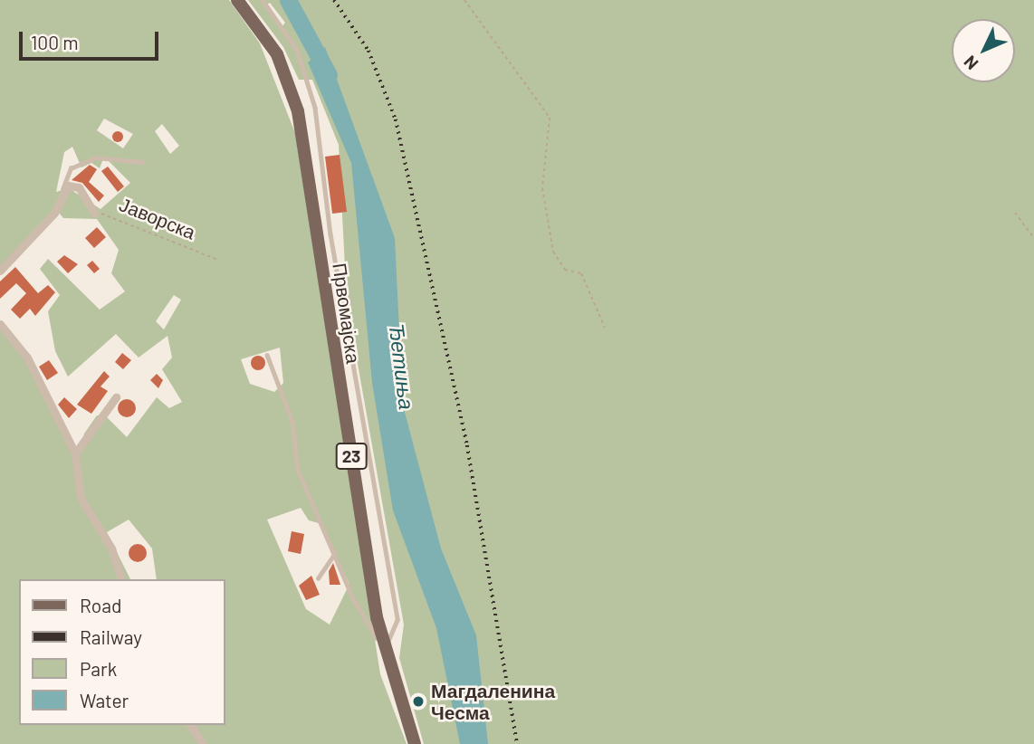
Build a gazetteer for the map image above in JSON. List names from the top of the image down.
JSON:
{
  "streets": {
    "main road": ["Првомајска", "23"],
    "street": ["Јаворска"]
  },
  "water": ["Ђетиња"],
  "places": ["Магдаленина Чесма"],
  "legend": [
    "Road",
    "Railway",
    "Park",
    "Water"
  ],
  "scale_bar": "100 m",
  "north": "bottom left"
}
